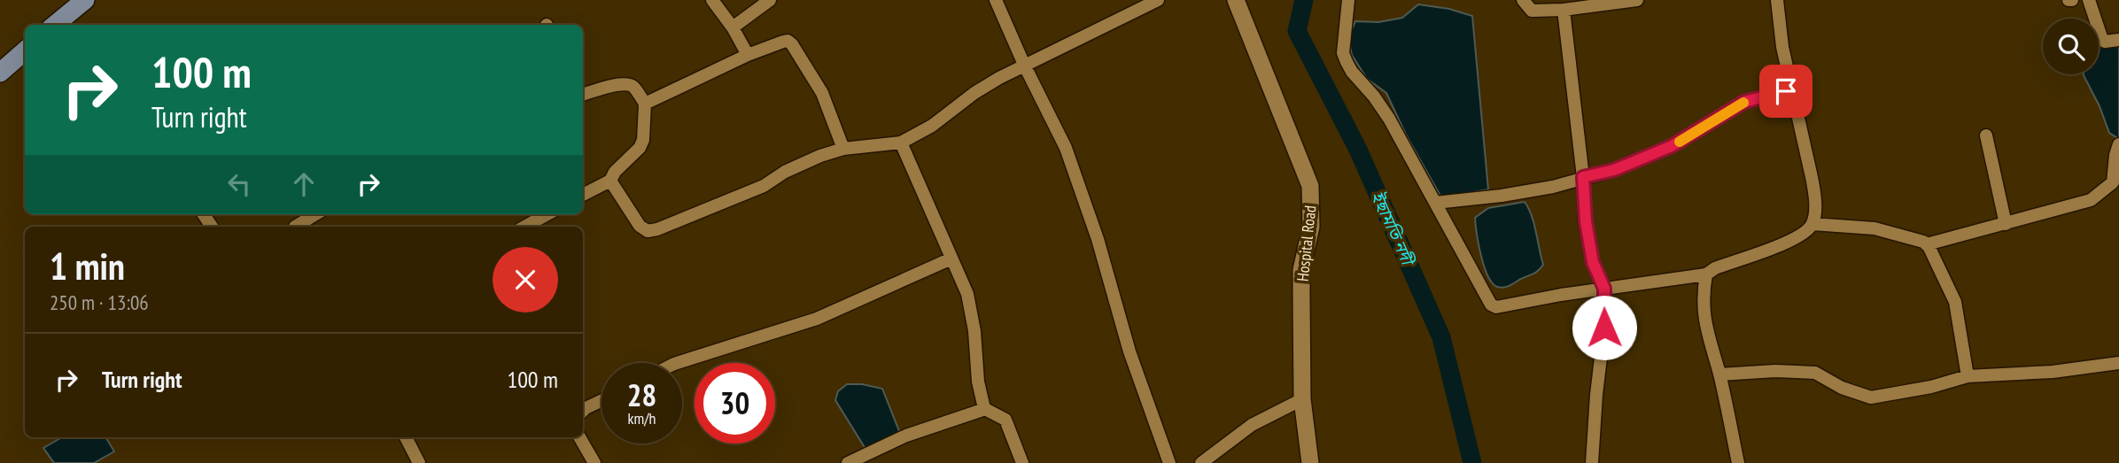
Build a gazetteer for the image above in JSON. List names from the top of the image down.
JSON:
{
  "streets": {
    "main road": ["Hospital Road"]
  },
  "water": ["ইছামতি নদী"],
  "page": {
    "turn": ["100 m", "Turn right"],
    "heading": ["1 min", "250 m · 13:06"],
    "list": [
      {
        "name": "Turn right",
        "value": "100 m"
      }
    ],
    "speed": "28 km/h",
    "limit": "30"
  }
}
